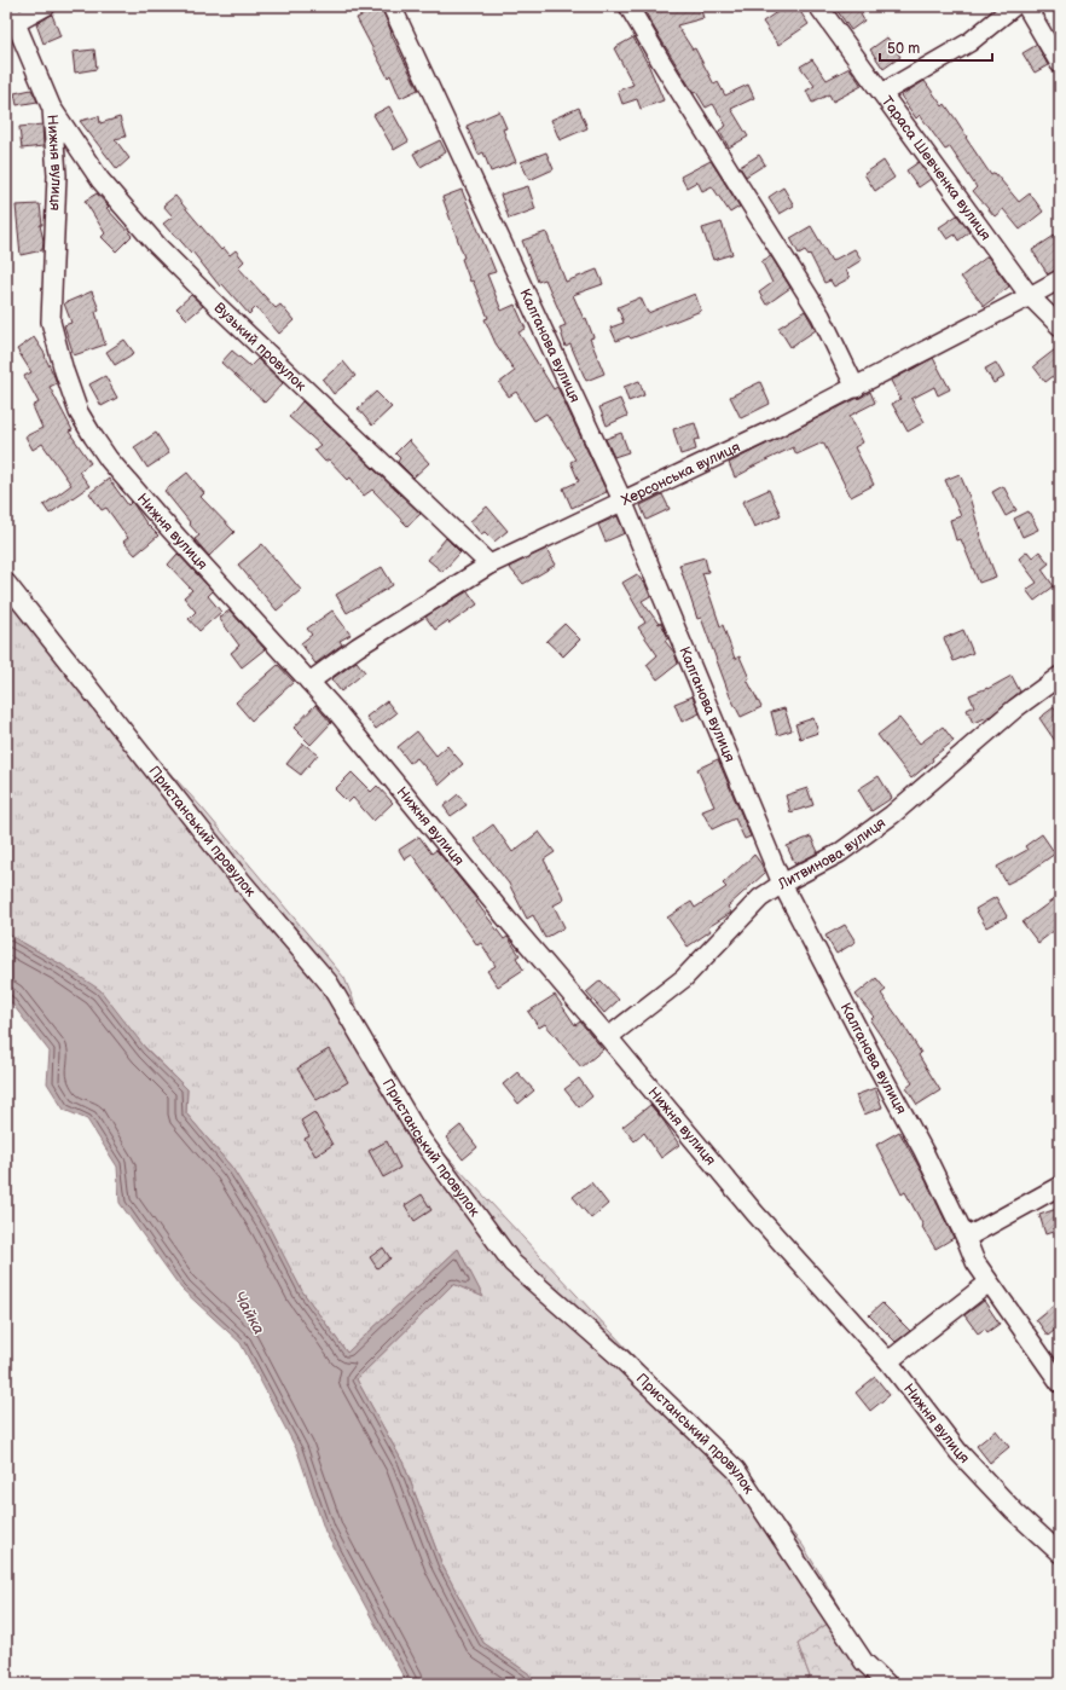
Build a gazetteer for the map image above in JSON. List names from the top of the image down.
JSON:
{
  "streets": {
    "street": [
      "Нижня вулиця",
      "Тараса Шевченка вулиця",
      "Вузький провулок",
      "Калганова вулиця",
      "Херсонська вулиця",
      "Пристанський провулок",
      "Литвинова вулиця"
    ]
  },
  "crossings": [
    ["Нижня вулиця", "Вузький провулок"],
    ["Нижня вулиця", "Херсонська вулиця"],
    ["Нижня вулиця", "Литвинова вулиця"],
    ["Тараса Шевченка вулиця", "Херсонська вулиця"],
    ["Вузький провулок", "Херсонська вулиця"],
    ["Калганова вулиця", "Херсонська вулиця"],
    ["Калганова вулиця", "Литвинова вулиця"]
  ],
  "water": ["Чайка"],
  "scale_bar": "50 m"
}
